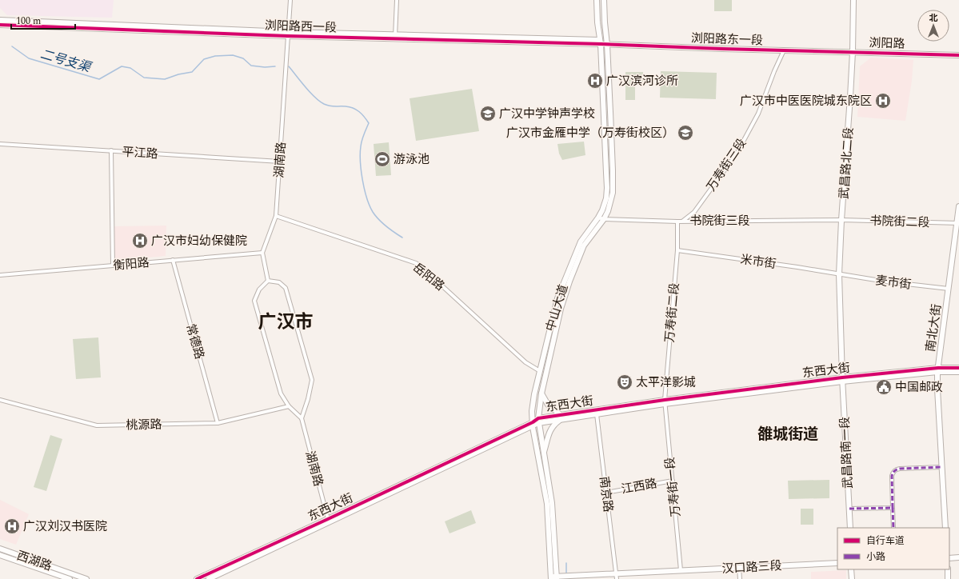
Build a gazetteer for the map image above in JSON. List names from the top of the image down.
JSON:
{
  "streets": {
    "street": [
      "浏阳路西一段",
      "浏阳路东一段",
      "浏阳路",
      "平江路",
      "湖南路",
      "武昌路北二段",
      "万寿街三段",
      "书院街三段",
      "书院街二段",
      "米市街",
      "衡阳路",
      "岳阳路",
      "麦市街",
      "中山大道",
      "万寿街二段",
      "南北大街",
      "常德路",
      "东西大街",
      "桃源路",
      "武昌路南一段",
      "江西路",
      "万寿街一段",
      "南京路",
      "西湖路",
      "汉口路三段"
    ]
  },
  "crossings": [
    ["浏阳路西一段", "浏阳路东一段"],
    ["浏阳路西一段", "湖南路"],
    ["浏阳路西一段", "中山大道"],
    ["浏阳路东一段", "浏阳路"],
    ["浏阳路东一段", "武昌路北二段"],
    ["浏阳路东一段", "万寿街三段"],
    ["浏阳路东一段", "中山大道"],
    ["浏阳路", "武昌路北二段"],
    ["平江路", "湖南路"],
    ["湖南路", "衡阳路"],
    ["湖南路", "岳阳路"],
    ["湖南路", "东西大街"],
    ["武昌路北二段", "书院街三段"],
    ["武昌路北二段", "书院街二段"],
    ["武昌路北二段", "米市街"],
    ["武昌路北二段", "麦市街"],
    ["武昌路北二段", "武昌路南一段"],
    ["万寿街三段", "书院街三段"],
    ["书院街三段", "书院街二段"],
    ["书院街三段", "中山大道"],
    ["书院街三段", "万寿街二段"],
    ["书院街二段", "南北大街"],
    ["米市街", "麦市街"],
    ["米市街", "万寿街二段"],
    ["米市街", "武昌路南一段"],
    ["衡阳路", "常德路"],
    ["岳阳路", "中山大道"],
    ["麦市街", "南北大街"],
    ["麦市街", "武昌路南一段"],
    ["中山大道", "东西大街"],
    ["中山大道", "汉口路三段"],
    ["万寿街二段", "东西大街"],
    ["万寿街二段", "万寿街一段"],
    ["南北大街", "东西大街"],
    ["常德路", "桃源路"],
    ["东西大街", "武昌路南一段"],
    ["东西大街", "万寿街一段"],
    ["东西大街", "南京路"],
    ["江西路", "万寿街一段"],
    ["江西路", "南京路"],
    ["万寿街一段", "汉口路三段"],
    ["南京路", "汉口路三段"]
  ],
  "districts": ["广汉市", "雒城街道"],
  "water": ["二号支渠"],
  "places": {
    "hospital": [
      "广汉滨河诊所",
      "广汉市中医医院城东院区",
      "广汉市妇幼保健院",
      "广汉刘汉书医院"
    ],
    "school or university": ["广汉中学钟声学校", "广汉市金雁中学（万寿街校区）"],
    "sports": ["游泳池"],
    "theatre": ["太平洋影城"],
    "public building": ["中国邮政"]
  },
  "legend": ["自行车道", "小路"],
  "scale_bar": "100 m",
  "north": "top"
}
